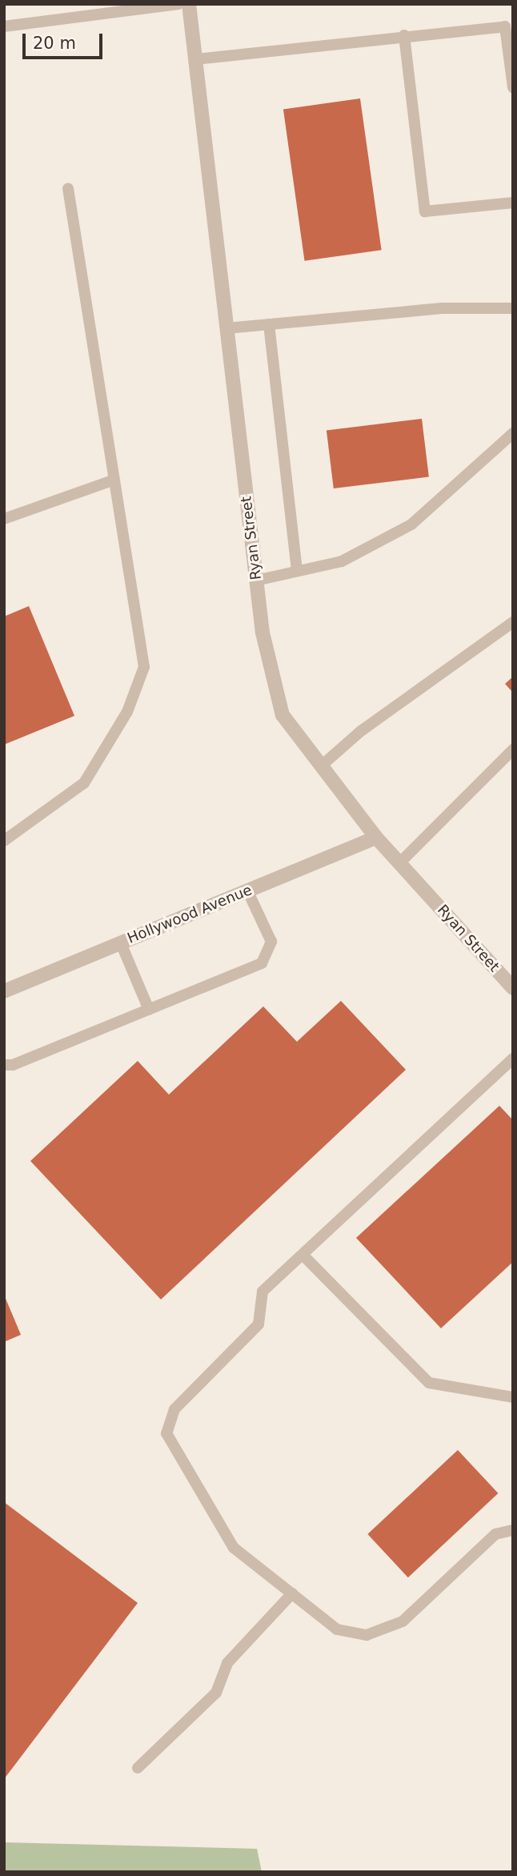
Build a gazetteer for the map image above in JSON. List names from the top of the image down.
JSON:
{
  "streets": {
    "street": ["Ryan Street", "Hollywood Avenue"]
  },
  "crossings": [
    ["Ryan Street", "Hollywood Avenue"]
  ],
  "scale_bar": "20 m"
}
